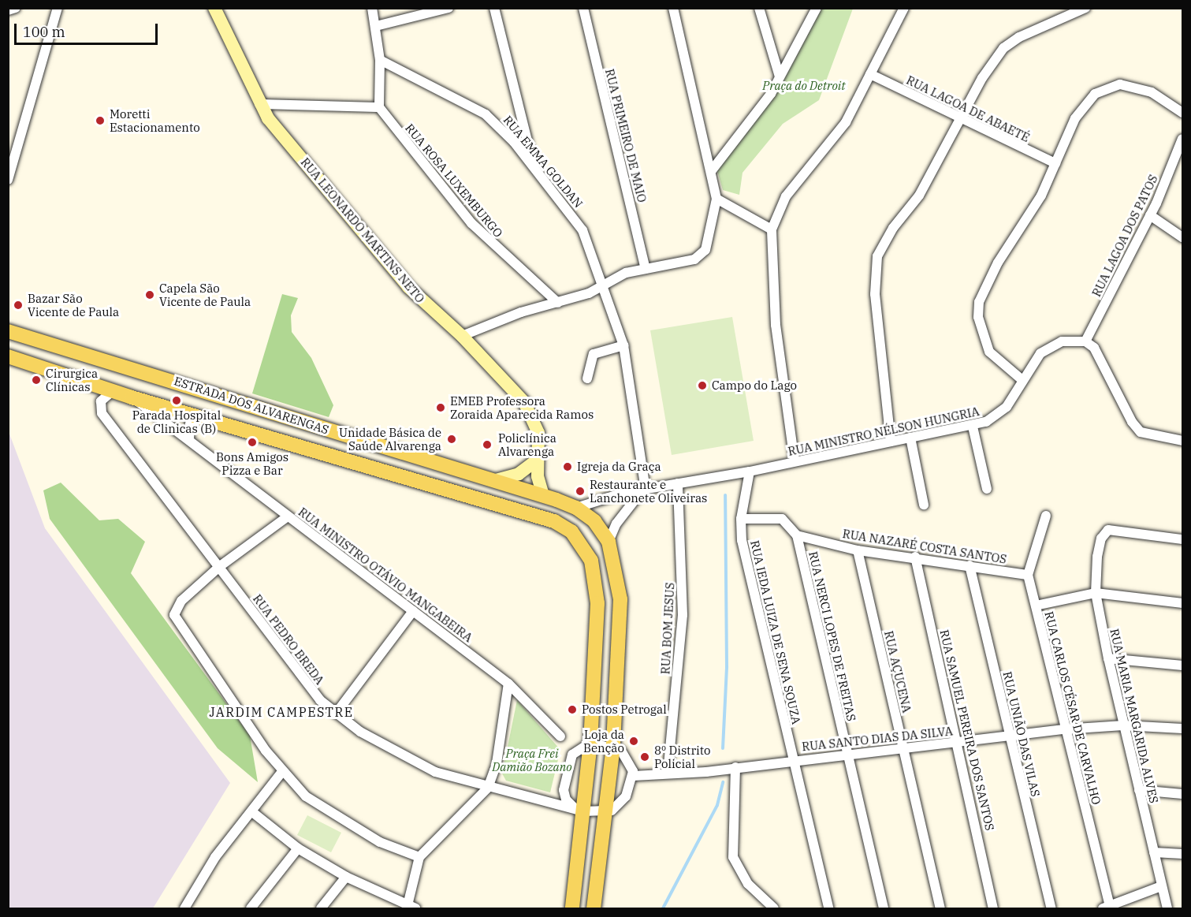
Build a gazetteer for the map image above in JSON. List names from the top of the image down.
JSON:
{
  "streets": {
    "main road": ["ESTRADA DOS ALVARENGAS"],
    "street": [
      "RUA LAGOA DE ABAETÉ",
      "RUA PRIMEIRO DE MAIO",
      "RUA EMMA GOLDAN",
      "RUA ROSA LUXEMBURGO",
      "RUA LEONARDO MARTINS NETO",
      "RUA LAGOA DOS PATOS",
      "RUA MINISTRO NÉLSON HUNGRIA",
      "RUA NAZARÉ COSTA SANTOS",
      "RUA MINISTRO OTÁVIO MANGABEIRA",
      "RUA BOM JESUS",
      "RUA IEDA LUIZA DE SENA SOUZA",
      "RUA NERCI LOPES DE FREITAS",
      "RUA PEDRO BREDA",
      "RUA AÇUCENA",
      "RUA CARLOS CÉSAR DE CARVALHO",
      "RUA MARIA MARGARIDA ALVES",
      "RUA SAMUEL PEREIRA DOS SANTOS",
      "RUA UNIÃO DAS VILAS",
      "RUA SANTO DIAS DA SILVA"
    ]
  },
  "crossings": [
    ["RUA EMMA GOLDAN", "RUA MINISTRO NÉLSON HUNGRIA"],
    ["RUA LEONARDO MARTINS NETO", "ESTRADA DOS ALVARENGAS"],
    ["RUA LAGOA DOS PATOS", "RUA MINISTRO NÉLSON HUNGRIA"],
    ["ESTRADA DOS ALVARENGAS", "RUA MINISTRO NÉLSON HUNGRIA"],
    ["ESTRADA DOS ALVARENGAS", "RUA MINISTRO OTÁVIO MANGABEIRA"],
    ["ESTRADA DOS ALVARENGAS", "RUA PEDRO BREDA"],
    ["RUA MINISTRO NÉLSON HUNGRIA", "RUA BOM JESUS"],
    ["RUA MINISTRO NÉLSON HUNGRIA", "RUA IEDA LUIZA DE SENA SOUZA"],
    ["RUA NAZARÉ COSTA SANTOS", "RUA NERCI LOPES DE FREITAS"],
    ["RUA NAZARÉ COSTA SANTOS", "RUA AÇUCENA"],
    ["RUA NAZARÉ COSTA SANTOS", "RUA CARLOS CÉSAR DE CARVALHO"],
    ["RUA NAZARÉ COSTA SANTOS", "RUA SAMUEL PEREIRA DOS SANTOS"],
    ["RUA NAZARÉ COSTA SANTOS", "RUA UNIÃO DAS VILAS"],
    ["RUA BOM JESUS", "RUA SANTO DIAS DA SILVA"],
    ["RUA IEDA LUIZA DE SENA SOUZA", "RUA SANTO DIAS DA SILVA"],
    ["RUA NERCI LOPES DE FREITAS", "RUA SANTO DIAS DA SILVA"],
    ["RUA AÇUCENA", "RUA SANTO DIAS DA SILVA"],
    ["RUA CARLOS CÉSAR DE CARVALHO", "RUA SANTO DIAS DA SILVA"],
    ["RUA MARIA MARGARIDA ALVES", "RUA SANTO DIAS DA SILVA"],
    ["RUA SAMUEL PEREIRA DOS SANTOS", "RUA SANTO DIAS DA SILVA"],
    ["RUA UNIÃO DAS VILAS", "RUA SANTO DIAS DA SILVA"]
  ],
  "districts": ["JARDIM CAMPESTRE"],
  "parks": ["Praça do Detroit", "Praça Frei Damião Bozano"],
  "places": [
    "Moretti Estacionamento",
    "Capela São Vicente de Paula",
    "Bazar São Vicente de Paula",
    "Cirurgica Clínicas",
    "Campo do Lago",
    "Parada Hospital de Clinicas (B)",
    "EMEB Professora Zoraida Aparecida Ramos",
    "Unidade Básica de Saúde Alvarenga",
    "Bons Amigos Pizza e Bar",
    "Policlínica Alvarenga",
    "Igreja da Graça",
    "Restaurante e Lanchonete Oliveiras",
    "Postos Petrogal",
    "Loja da Benção",
    "8º Distrito Policial"
  ],
  "scale_bar": "100 m"
}
